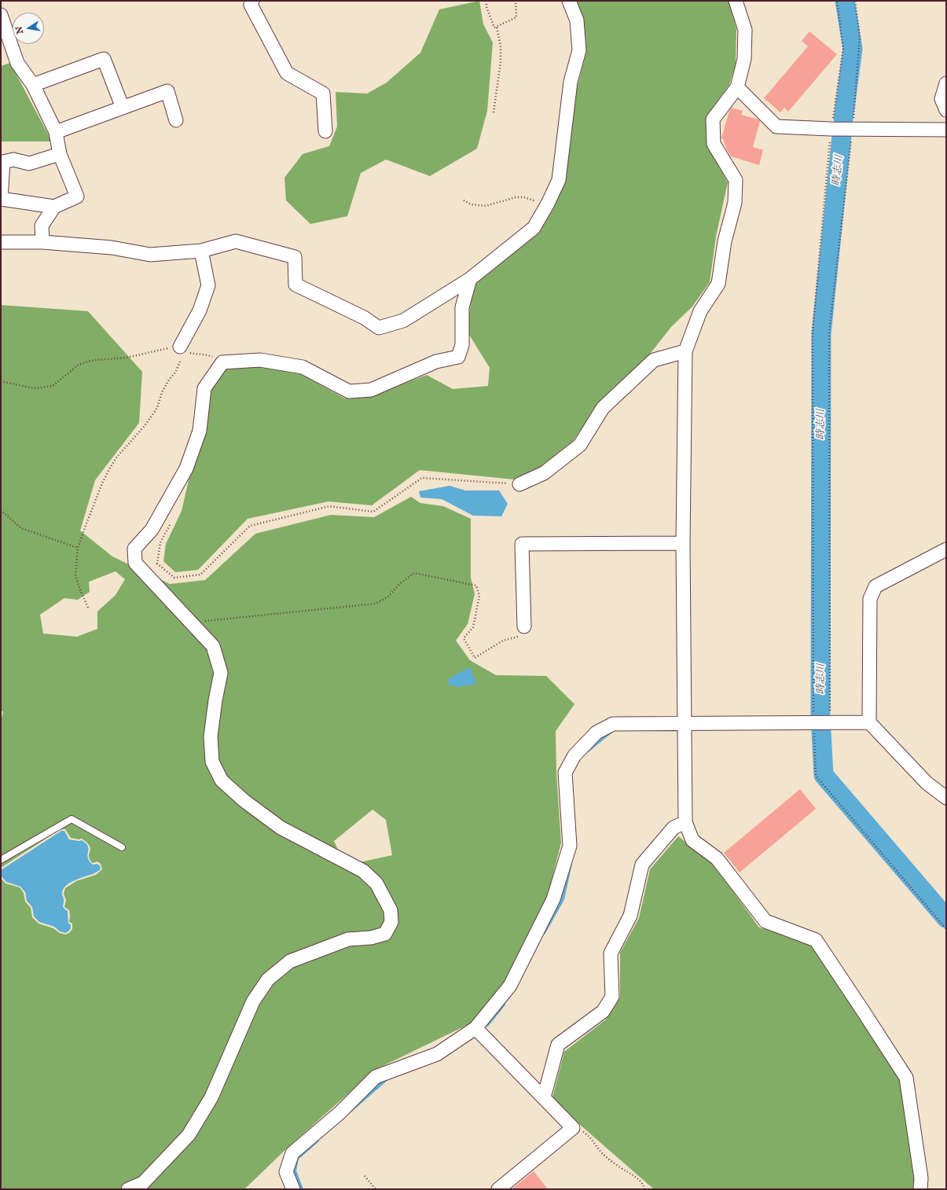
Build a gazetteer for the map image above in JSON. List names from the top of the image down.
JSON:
{
  "water": ["時志川"],
  "north": "left"
}
